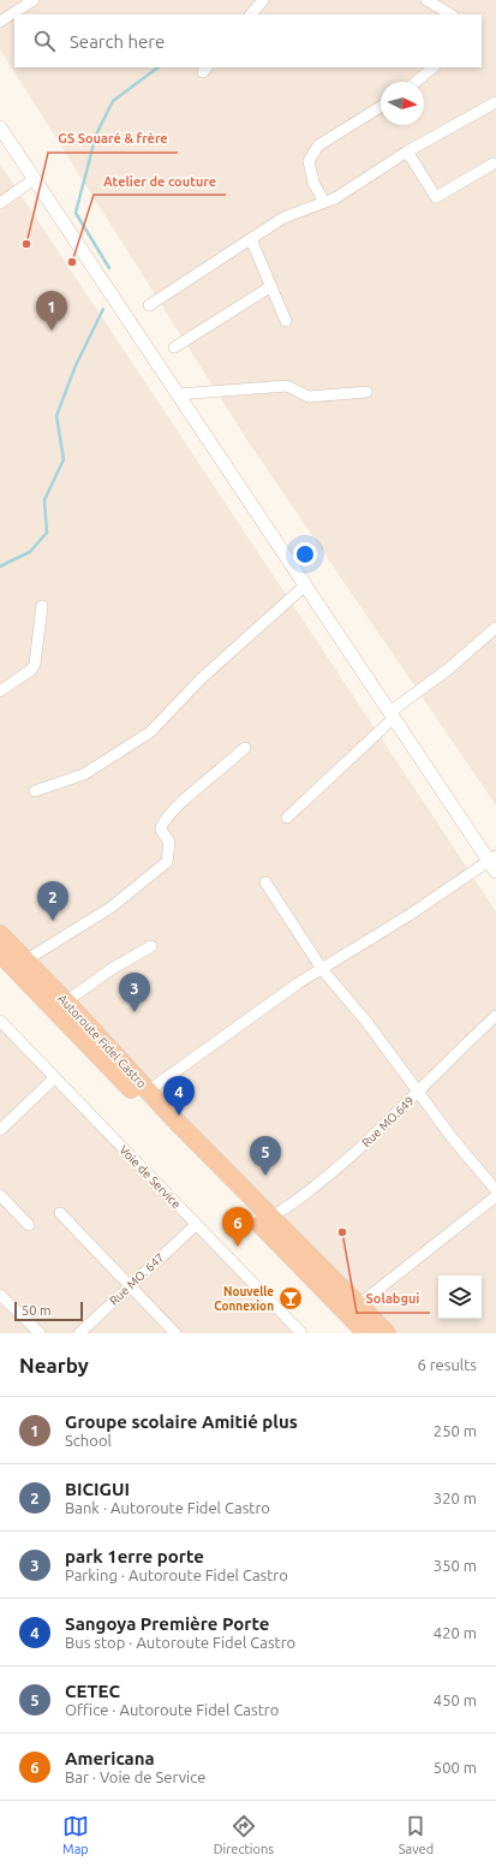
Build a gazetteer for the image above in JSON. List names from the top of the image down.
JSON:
{
  "streets": {
    "highway": ["Autoroute Fidel Castro"],
    "street": ["Rue MO.649", "Voie de Service", "Rue MO. 647"]
  },
  "crossings": [
    ["Autoroute Fidel Castro", "Rue MO.649"],
    ["Voie de Service", "Rue MO. 647"]
  ],
  "places": {
    "other": ["GS Souaré & frère", "Atelier de couture", "Solabgui"],
    "bar": ["Nouvelle Connexion"]
  },
  "scale_bar": "50 m",
  "north": "right",
  "page": {
    "search": "Search here",
    "pins": [
      "1",
      "2",
      "3",
      "4",
      "5",
      "6"
    ],
    "scale": "50 m",
    "heading": ["Nearby", "6 results"],
    "list": [
      {
        "mark": "1",
        "name": "Groupe scolaire Amitié plus",
        "note": "School",
        "value": "250 m"
      },
      {
        "mark": "2",
        "name": "BICIGUI",
        "note": "Bank · Autoroute Fidel Castro",
        "value": "320 m"
      },
      {
        "mark": "3",
        "name": "park 1erre porte",
        "note": "Parking · Autoroute Fidel Castro",
        "value": "350 m"
      },
      {
        "mark": "4",
        "name": "Sangoya Première Porte",
        "note": "Bus stop · Autoroute Fidel Castro",
        "value": "420 m"
      },
      {
        "mark": "5",
        "name": "CETEC",
        "note": "Office · Autoroute Fidel Castro",
        "value": "450 m"
      },
      {
        "mark": "6",
        "name": "Americana",
        "note": "Bar · Voie de Service",
        "value": "500 m"
      }
    ],
    "nav": ["Map", "Directions", "Saved"]
  }
}
